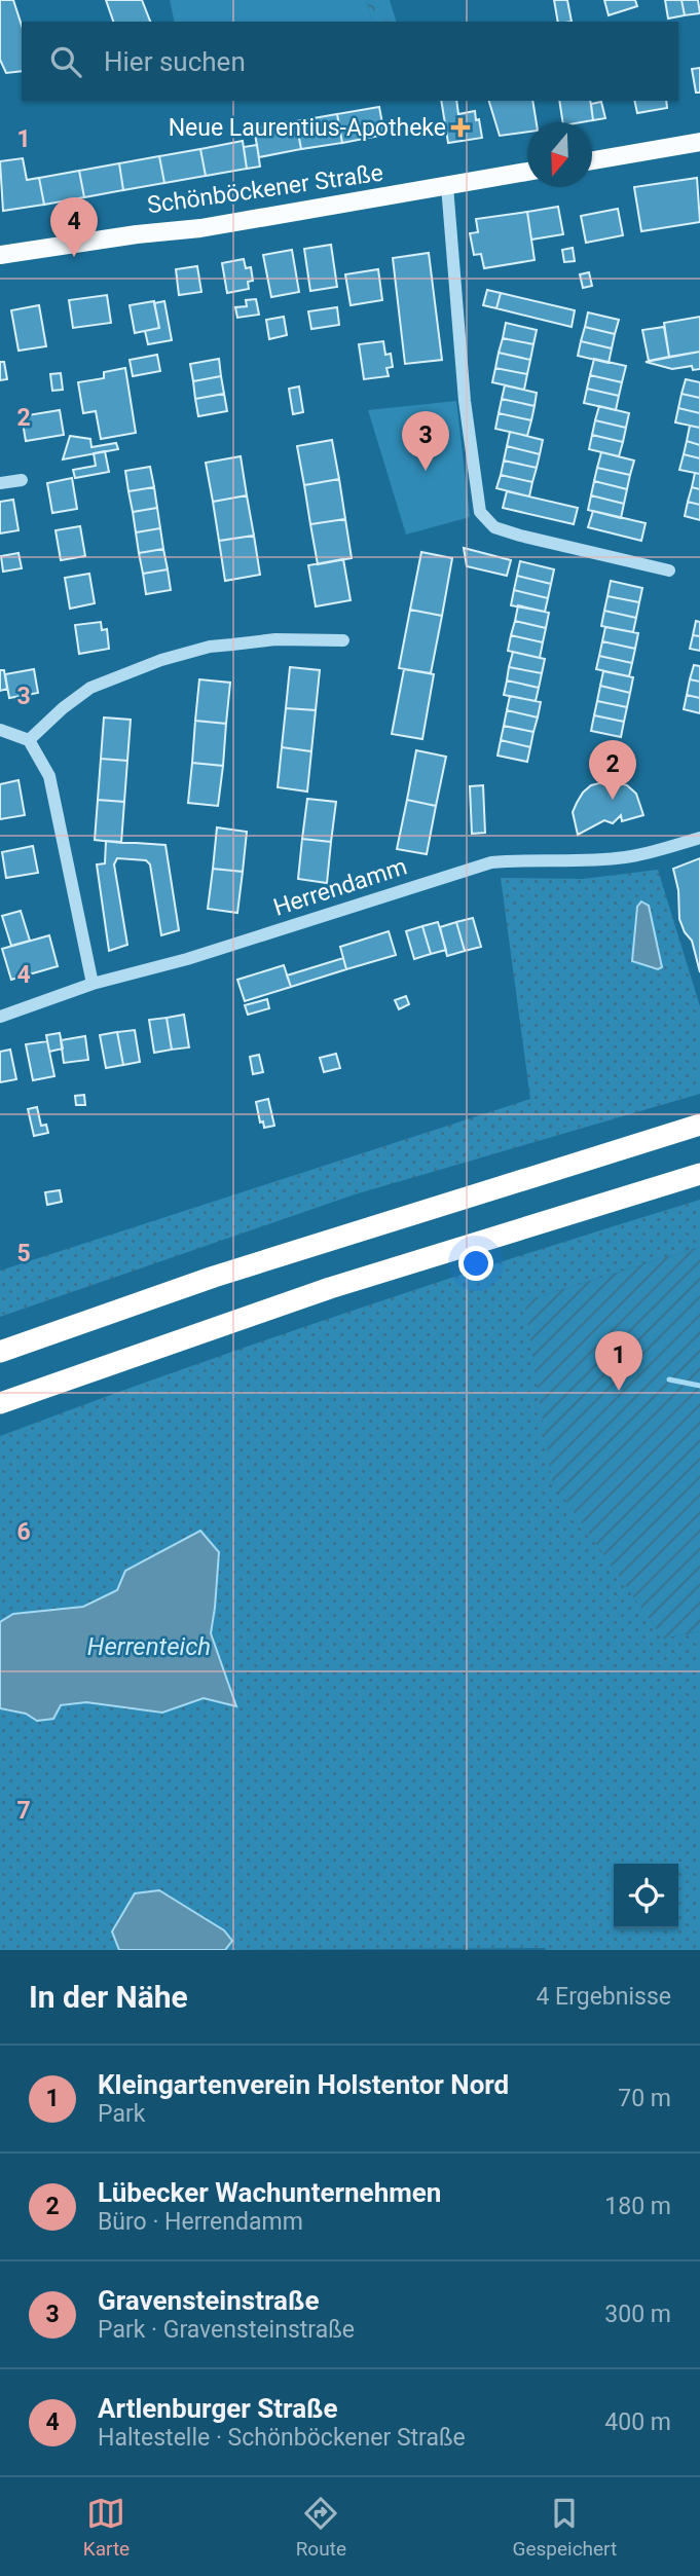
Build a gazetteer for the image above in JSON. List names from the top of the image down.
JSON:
{
  "streets": {
    "main road": ["Schönböckener Straße"],
    "street": ["Herrendamm"]
  },
  "water": ["Herrenteich"],
  "places": {
    "health": ["Neue Laurentius-Apotheke"]
  },
  "north": "bottom",
  "page": {
    "search": "Hier suchen",
    "pins": [
      "4",
      "3",
      "2",
      "1"
    ],
    "heading": ["In der Nähe", "4 Ergebnisse"],
    "list": [
      {
        "mark": "1",
        "name": "Kleingartenverein Holstentor Nord",
        "note": "Park",
        "value": "70 m"
      },
      {
        "mark": "2",
        "name": "Lübecker Wachunternehmen",
        "note": "Büro · Herrendamm",
        "value": "180 m"
      },
      {
        "mark": "3",
        "name": "Gravensteinstraße",
        "note": "Park · Gravensteinstraße",
        "value": "300 m"
      },
      {
        "mark": "4",
        "name": "Artlenburger Straße",
        "note": "Haltestelle · Schönböckener Straße",
        "value": "400 m"
      }
    ],
    "nav": ["Karte", "Route", "Gespeichert"]
  },
  "grid": {
    "rows": [
      "1",
      "2",
      "3",
      "4",
      "5",
      "6",
      "7"
    ]
  }
}
